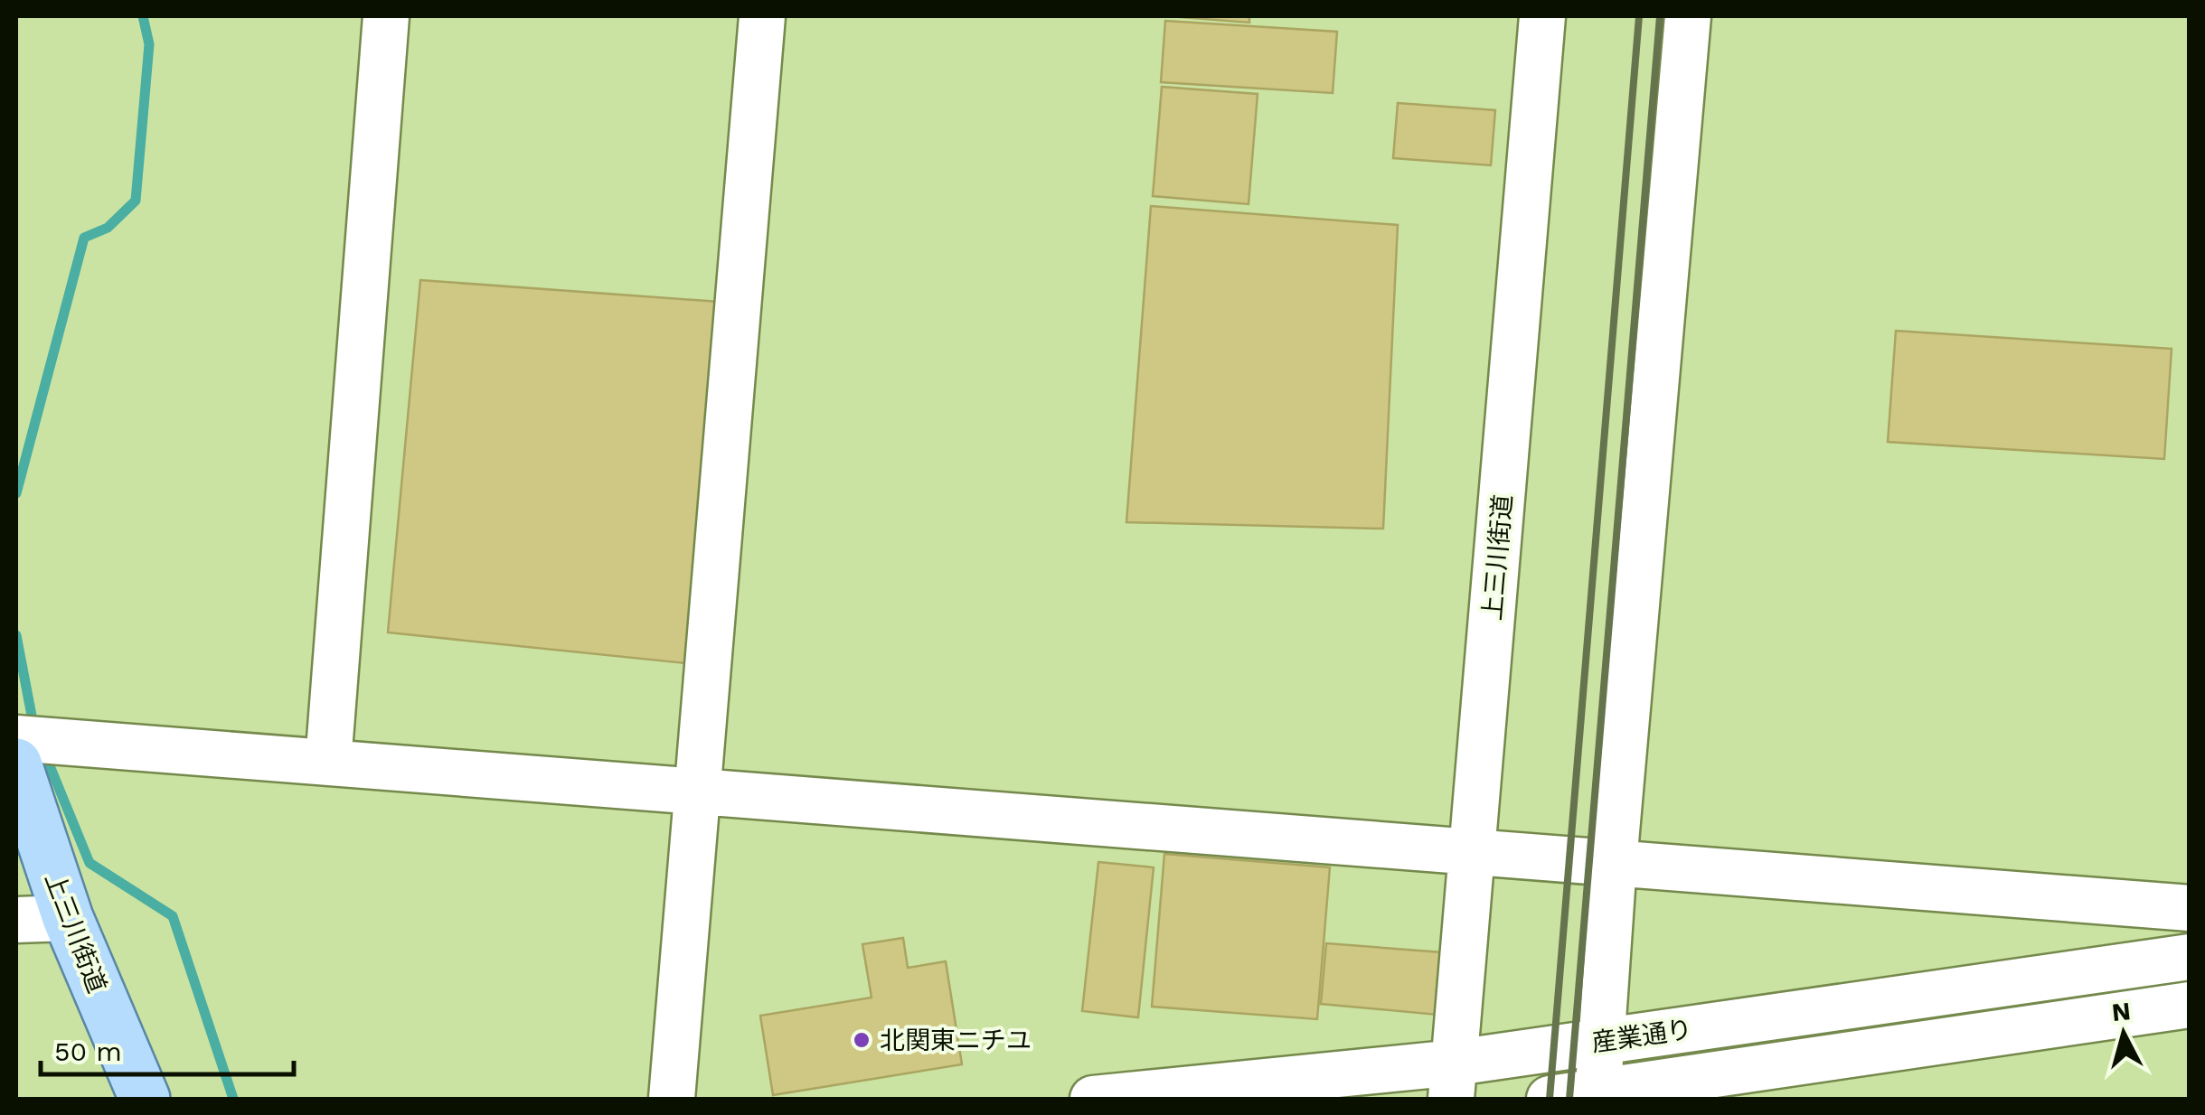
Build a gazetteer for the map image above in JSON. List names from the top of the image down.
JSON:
{
  "streets": {
    "main road": ["上三川街道"],
    "street": ["産業通り"]
  },
  "crossings": [
    ["上三川街道", "産業通り"]
  ],
  "places": ["北関東ニチユ"],
  "scale_bar": "50 m",
  "north": "top"
}
